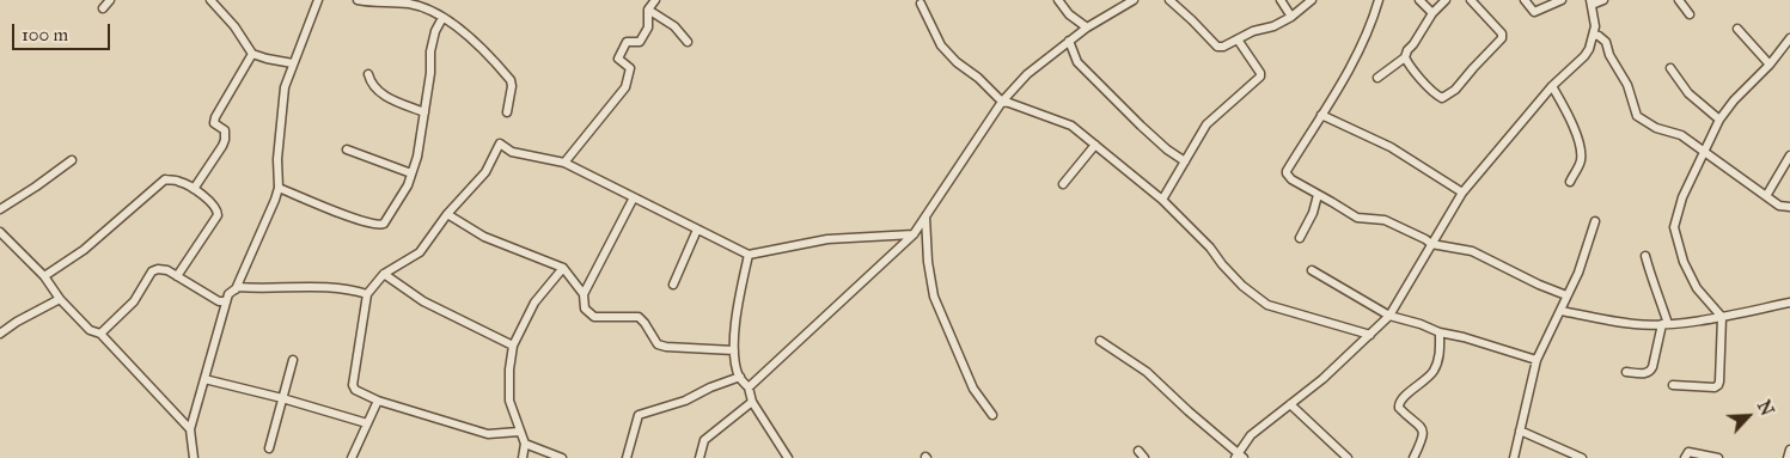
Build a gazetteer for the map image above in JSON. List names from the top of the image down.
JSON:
{
  "scale_bar": "100 m",
  "north": "top right"
}
